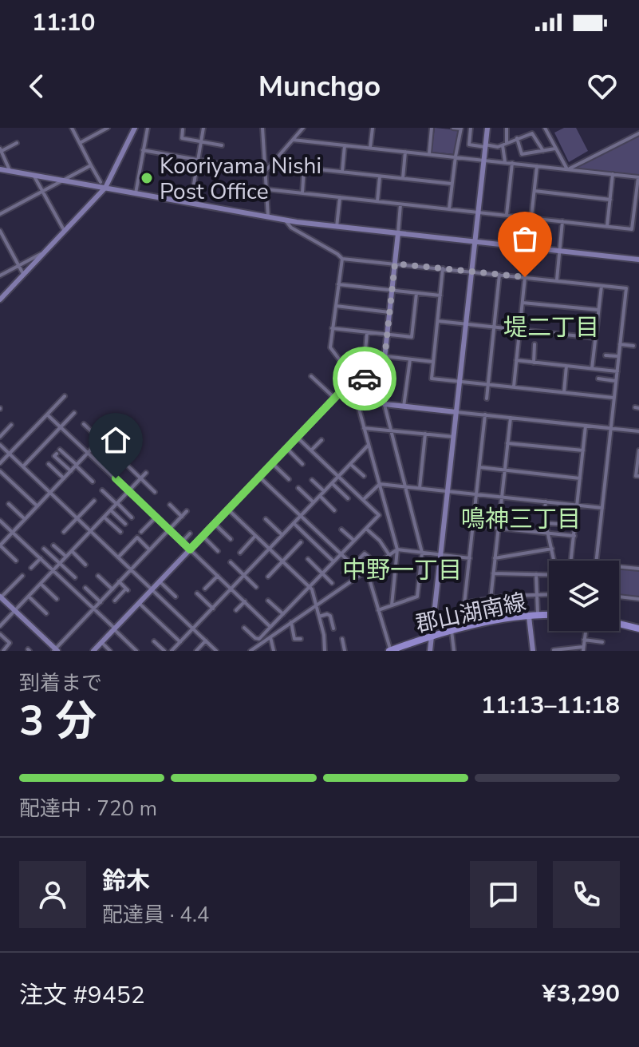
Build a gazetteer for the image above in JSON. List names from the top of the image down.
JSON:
{
  "streets": {
    "main road": ["郡山湖南線"]
  },
  "districts": ["堤二丁目", "鳴神三丁目", "中野一丁目"],
  "places": ["Kooriyama Nishi Post Office"],
  "page": {
    "status": "11:10",
    "header": "Munchgo",
    "heading": ["3 分", "到着まで", "11:13–11:18"],
    "panel": [
      "鈴木",
      "配達員 · 4.4",
      "注文 #9452",
      "¥3,290"
    ],
    "bar": "配達中 · 720 m"
  }
}
